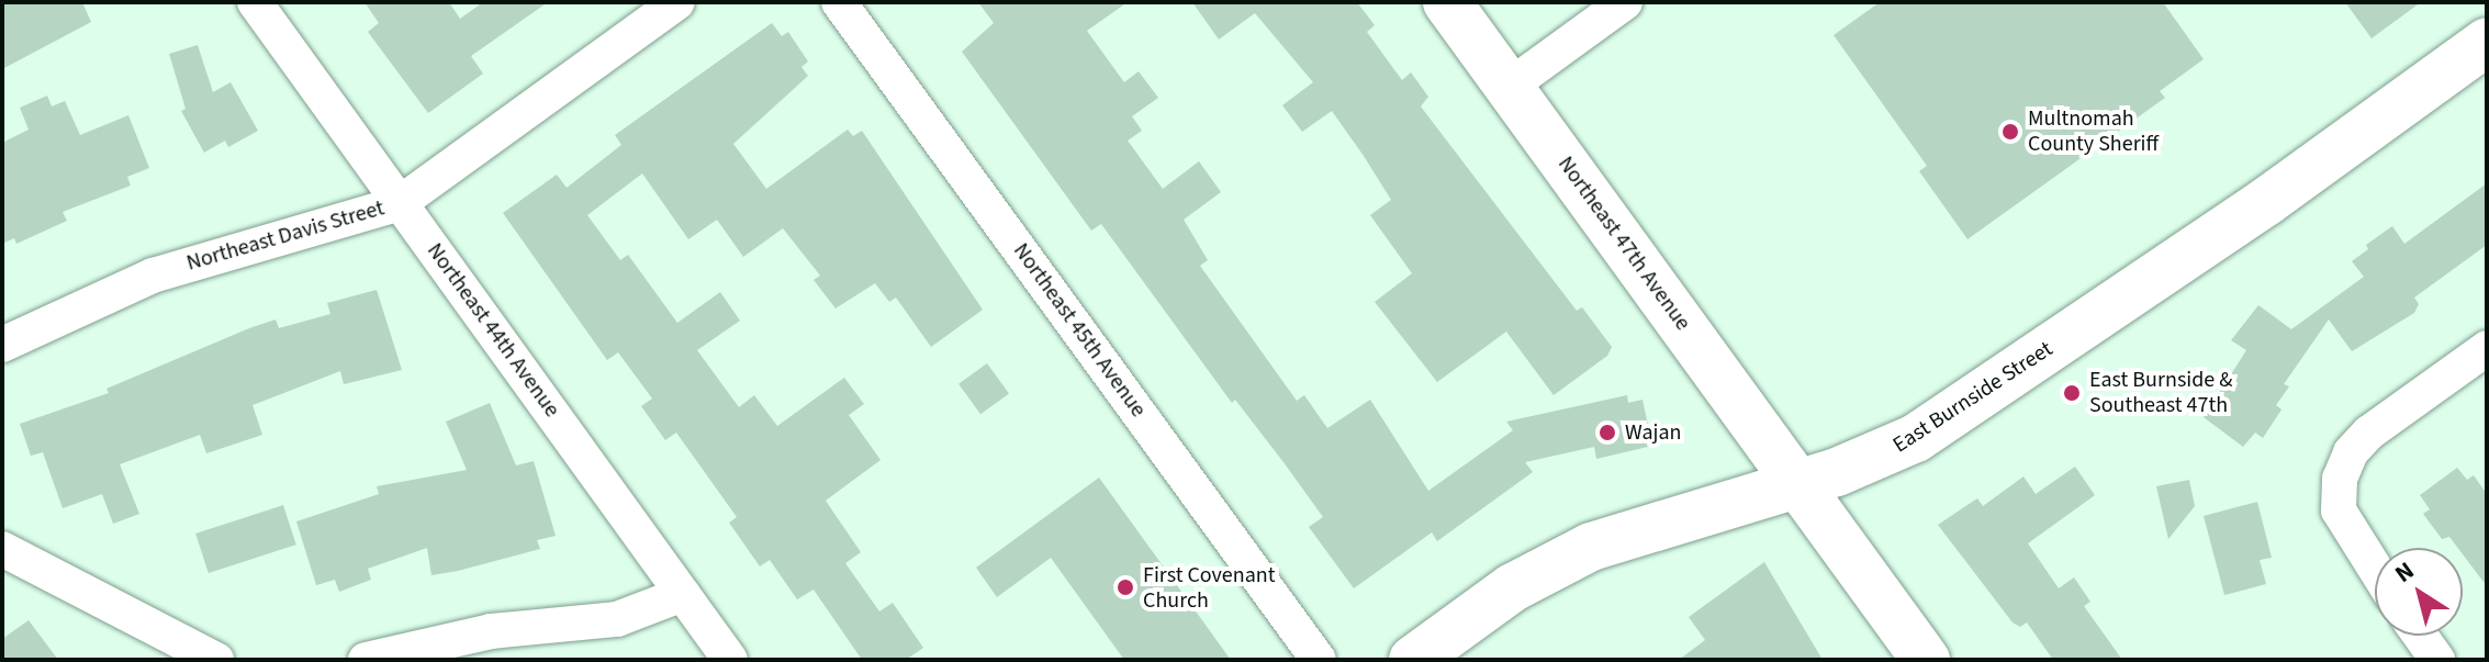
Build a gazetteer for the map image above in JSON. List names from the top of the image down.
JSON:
{
  "streets": {
    "main road": ["Northeast 47th Avenue", "East Burnside Street"],
    "street": ["Northeast Davis Street", "Northeast 44th Avenue", "Northeast 45th Avenue"]
  },
  "crossings": [
    ["Northeast Davis Street", "Northeast 44th Avenue"],
    ["Northeast 47th Avenue", "East Burnside Street"]
  ],
  "places": [
    "Multnomah County Sheriff",
    "East Burnside & Southeast 47th",
    "Wajan",
    "First Covenant Church"
  ],
  "north": "top left"
}
